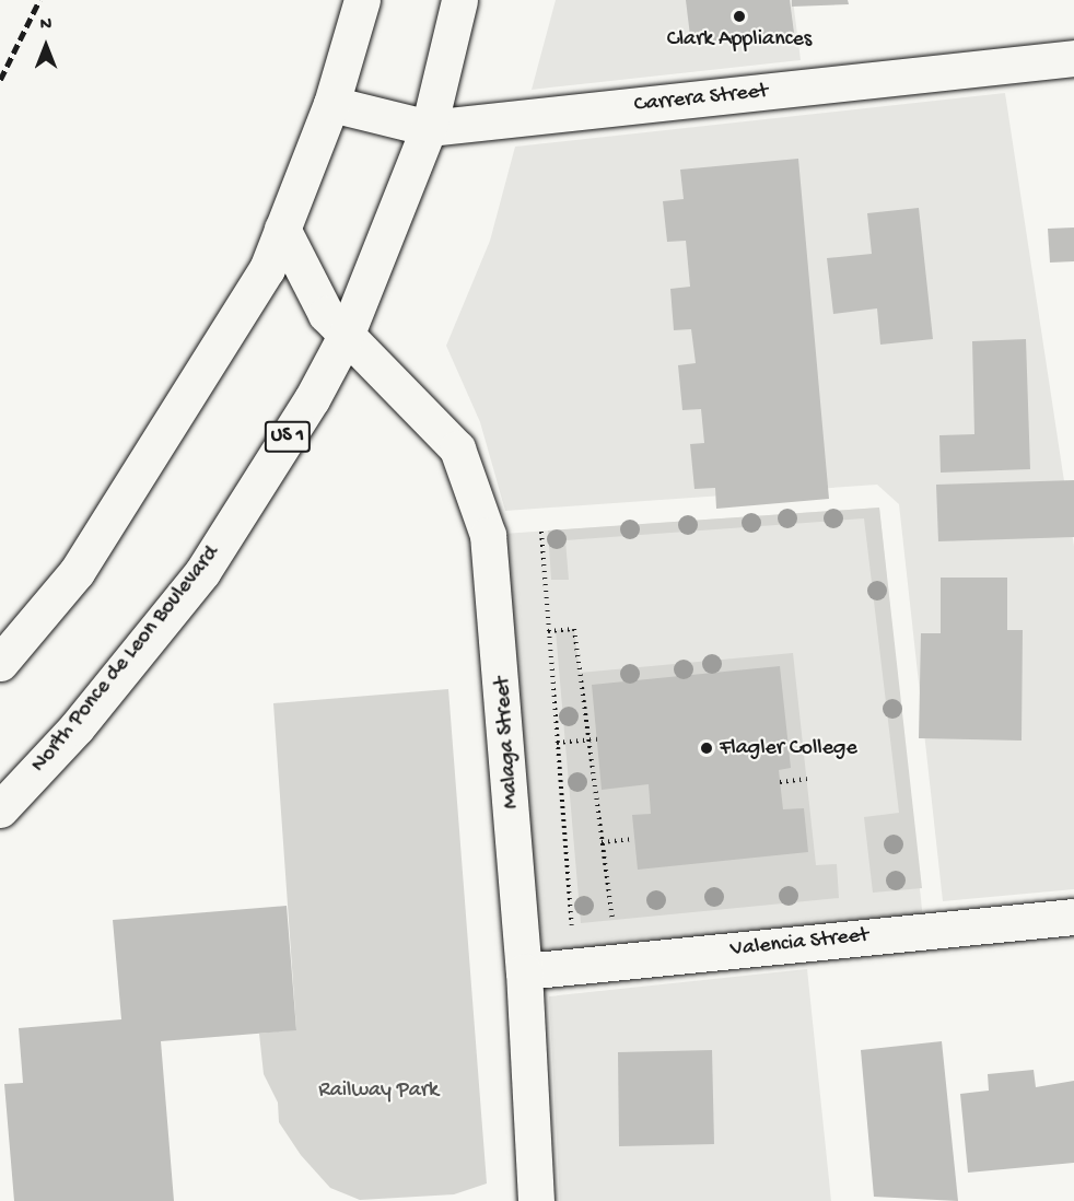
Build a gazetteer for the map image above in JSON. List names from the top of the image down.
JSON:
{
  "streets": {
    "main road": [
      "Carrera Street",
      "US 1",
      "North Ponce de Leon Boulevard",
      "Malaga Street",
      "Valencia Street"
    ]
  },
  "crossings": [
    ["Carrera Street", "North Ponce de Leon Boulevard"],
    ["North Ponce de Leon Boulevard", "Malaga Street"],
    ["Malaga Street", "Valencia Street"]
  ],
  "parks": ["Railway Park"],
  "places": ["Clark Appliances", "Flagler College"],
  "north": "top"
}
